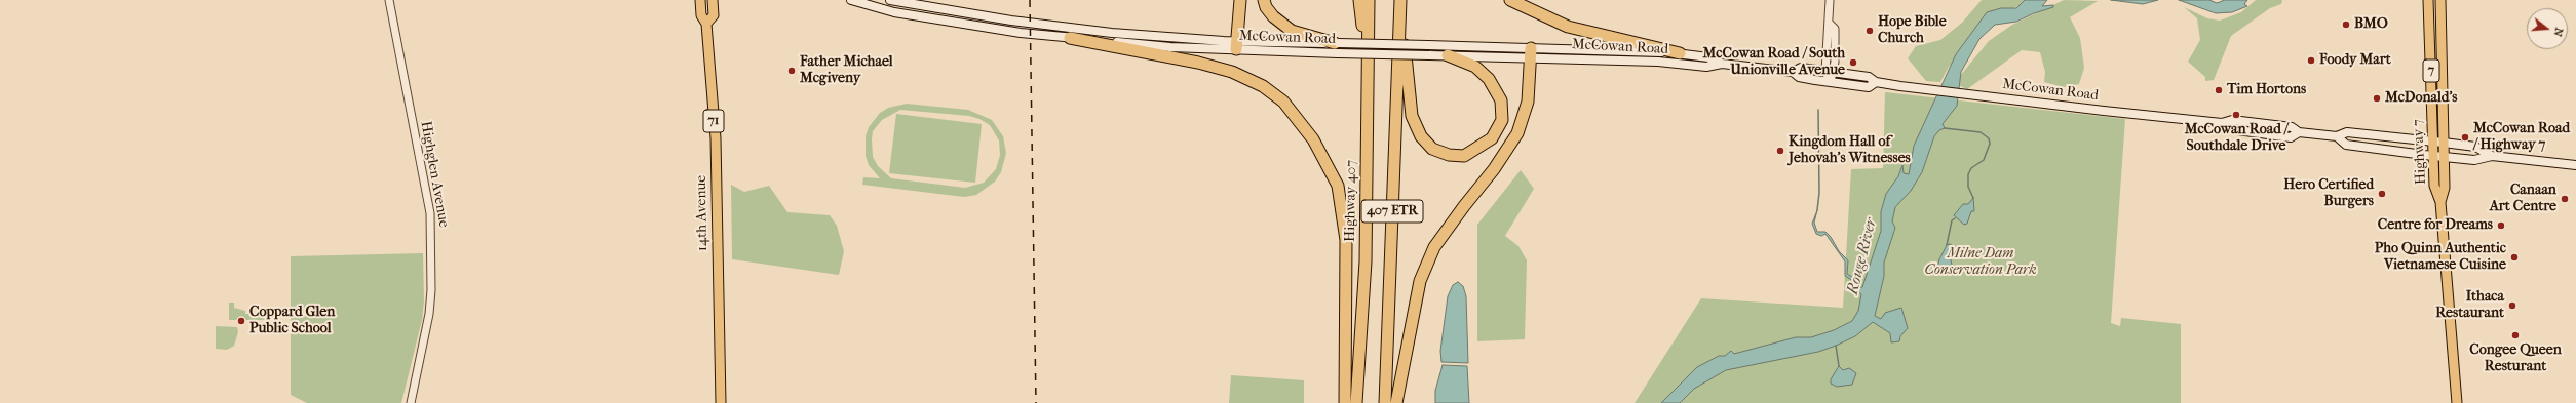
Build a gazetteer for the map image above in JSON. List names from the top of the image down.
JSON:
{
  "streets": {
    "highway": ["Highway 407", "407 ETR"],
    "main road": [
      "McCowan Road",
      "7",
      "71",
      "Highway 7",
      "14th Avenue"
    ],
    "street": ["Highglen Avenue"]
  },
  "crossings": [
    ["McCowan Road", "Highway 7"]
  ],
  "water": ["Rouge River"],
  "parks": ["Milne Dam Conservation Park"],
  "places": [
    "BMO",
    "Hope Bible Church",
    "Foody Mart",
    "McCowan Road / South Unionville Avenue",
    "Father Michael Mcgiveny",
    "Tim Hortons",
    "McDonald's",
    "McCowan Road / Southdale Drive",
    "McCowan Road / Highway 7",
    "Kingdom Hall of Jehovah's Witnesses",
    "Hero Certified Burgers",
    "Canaan Art Centre",
    "Centre for Dreams",
    "Pho Quinn Authentic Vietnamese Cuisine",
    "Ithaca Restaurant",
    "Coppard Glen Public School",
    "Congee Queen Resturant"
  ],
  "north": "right"
}
